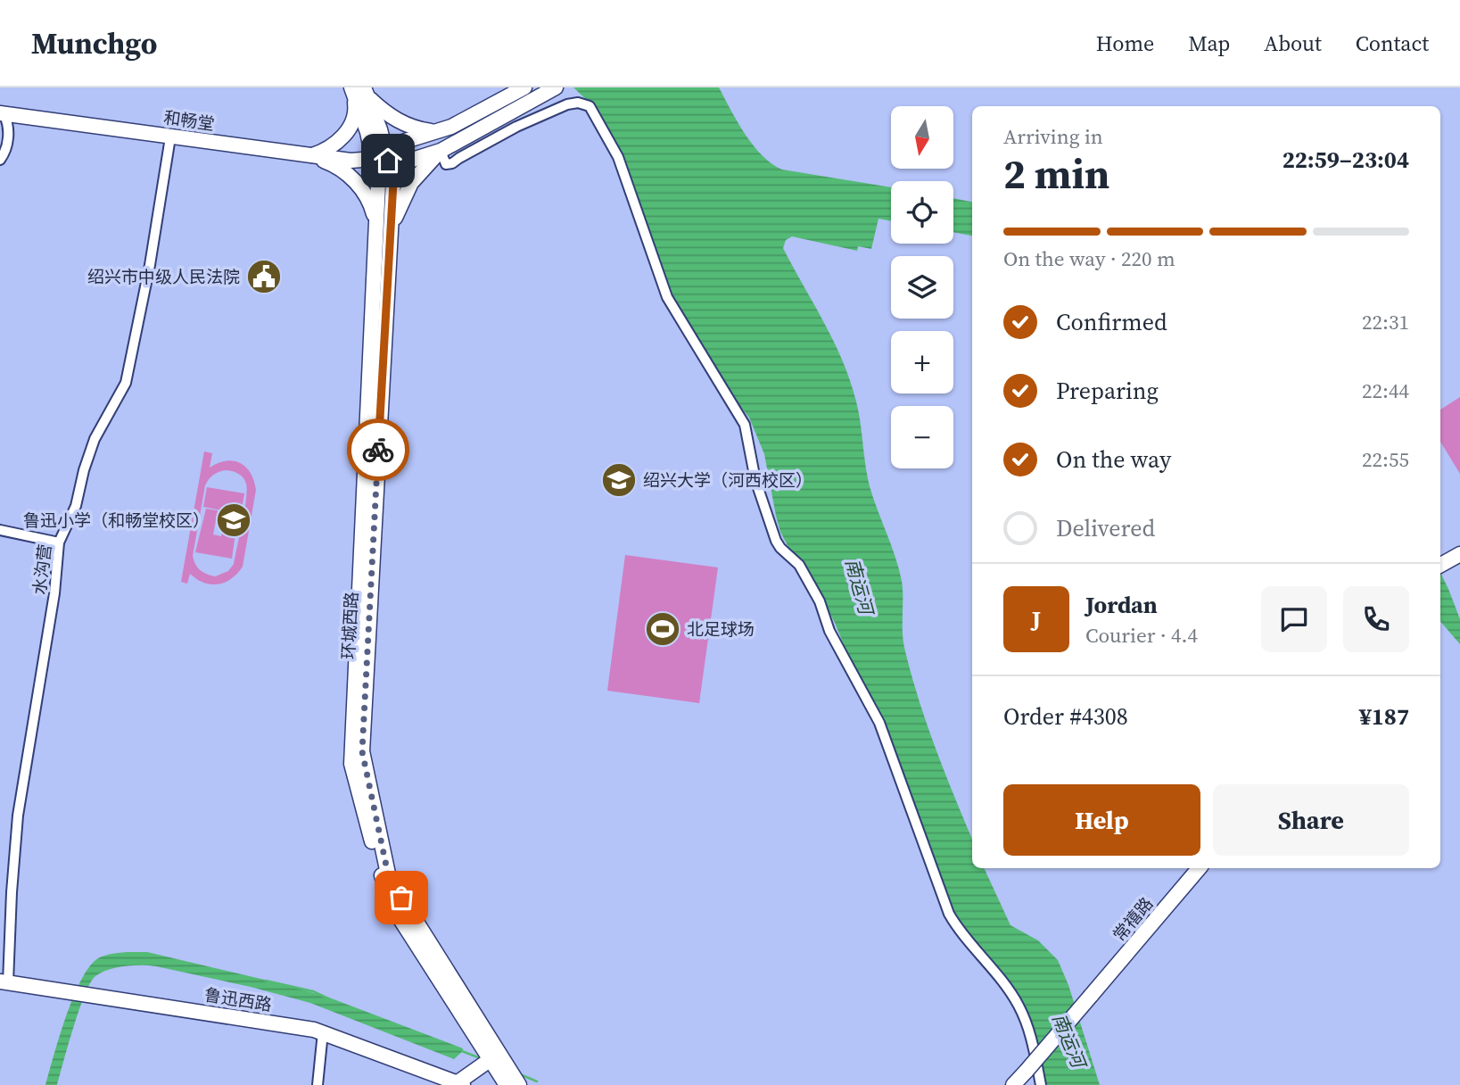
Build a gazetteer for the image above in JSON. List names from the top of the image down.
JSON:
{
  "streets": {
    "street": [
      "和畅堂",
      "水沟营",
      "环城西路",
      "常禧路",
      "鲁迅西路"
    ]
  },
  "crossings": [
    ["和畅堂", "水沟营"],
    ["和畅堂", "环城西路"],
    ["水沟营", "鲁迅西路"]
  ],
  "water": ["南运河"],
  "places": {
    "public building": ["绍兴市中级人民法院"],
    "school or university": ["绍兴大学（河西校区）", "鲁迅小学（和畅堂校区）"],
    "sports": ["北足球场"]
  },
  "north": "bottom",
  "page": {
    "header": "Munchgo",
    "nav": [
      "Home",
      "Map",
      "About",
      "Contact"
    ],
    "map_buttons": ["+", "−"],
    "heading": ["2 min", "Arriving in", "22:59–23:04"],
    "panel": [
      "Jordan",
      "Courier · 4.4",
      "Order #4308",
      "¥187"
    ],
    "bar": "On the way · 220 m",
    "list": [
      ["Confirmed", "22:31"],
      ["Preparing", "22:44"],
      ["On the way", "22:55"],
      "Delivered"
    ],
    "round": "J",
    "buttons": ["Help", "Share"]
  }
}
